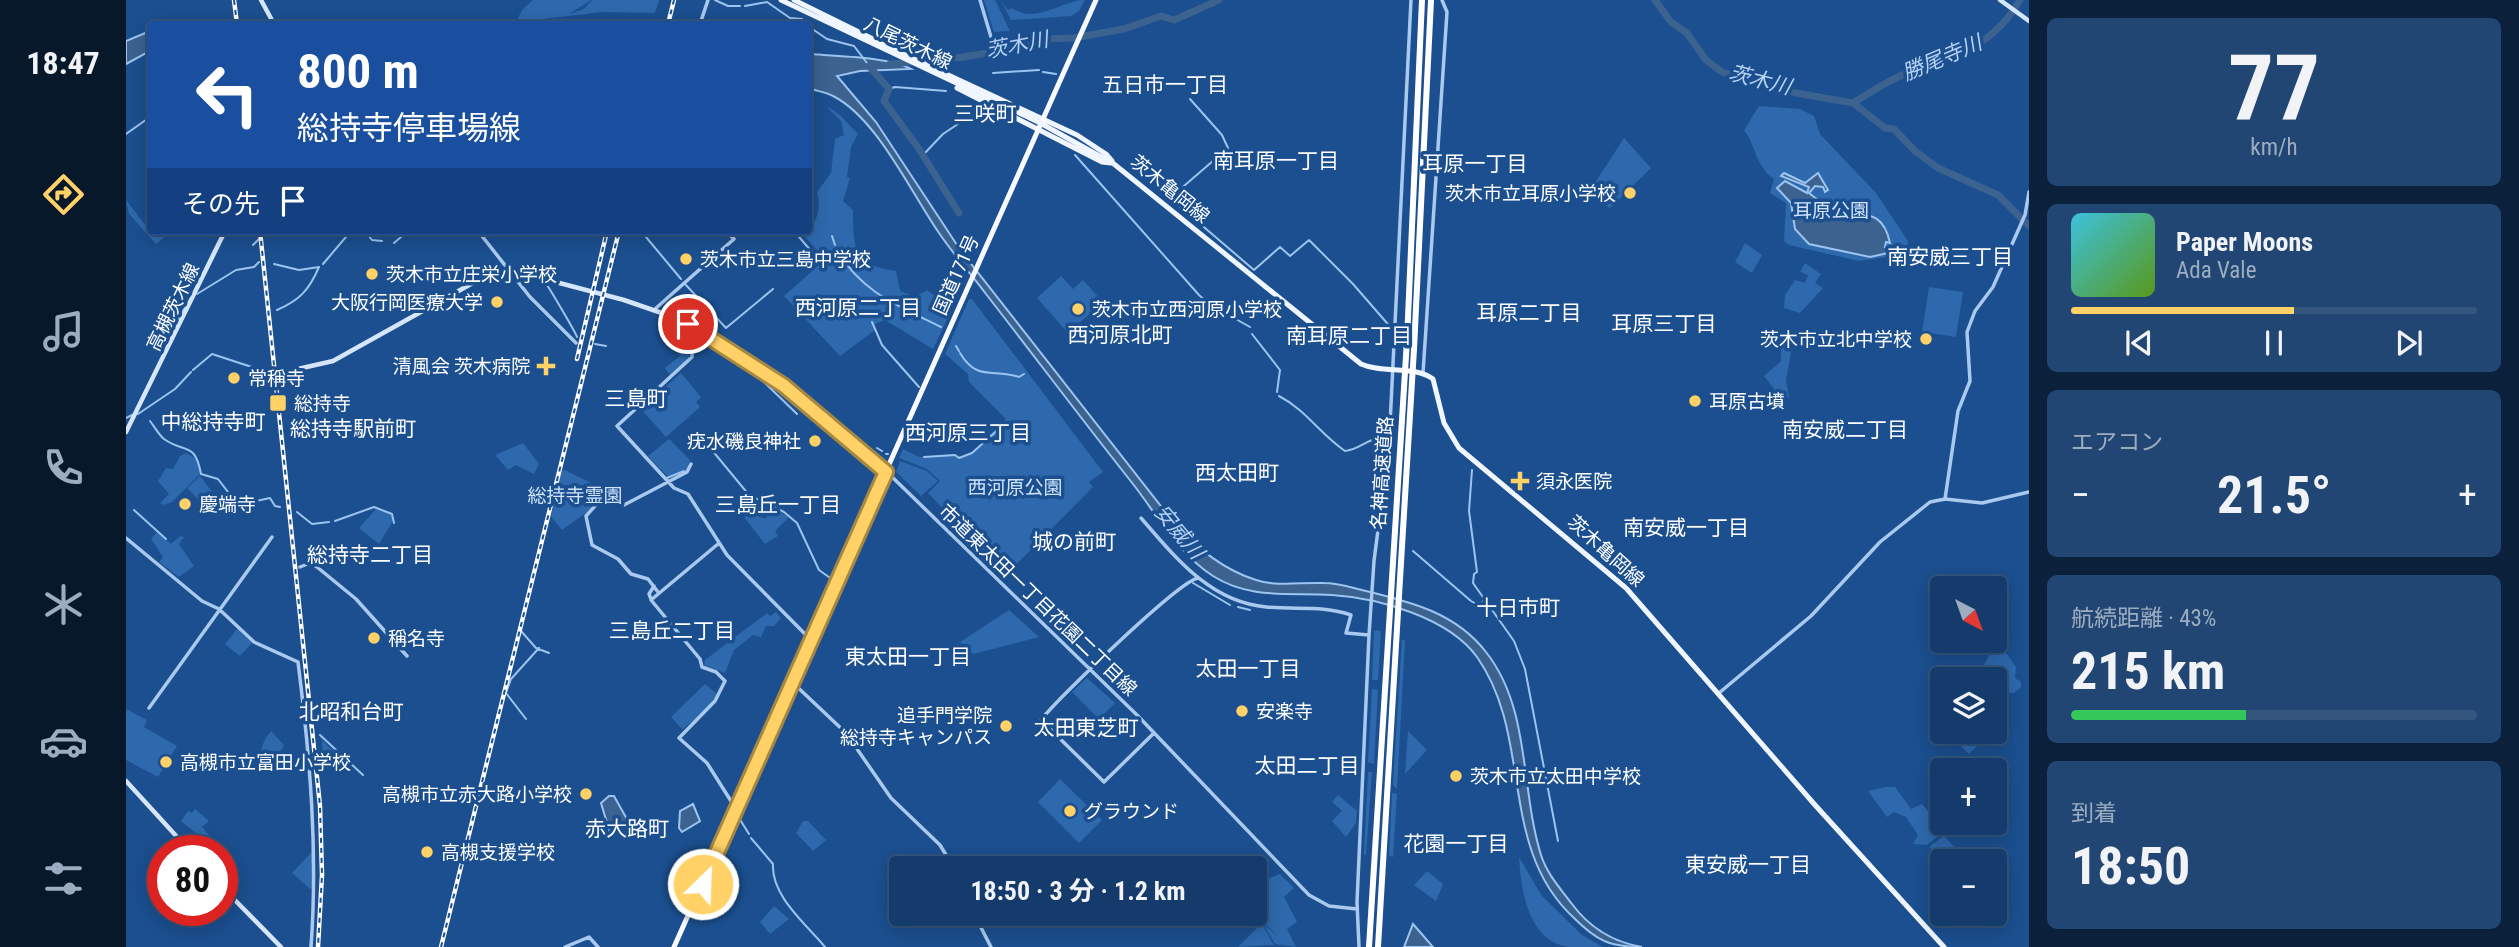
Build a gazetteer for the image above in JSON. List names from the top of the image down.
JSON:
{
  "streets": {
    "highway": ["国道171号", "名神高速道路"],
    "main road": ["八尾茨木線", "茨木亀岡線", "高槻茨木線"],
    "street": ["市道東太田一丁目花園二丁目線"]
  },
  "crossings": [
    ["八尾茨木線", "茨木亀岡線"],
    ["八尾茨木線", "国道171号"],
    ["茨木亀岡線", "国道171号"],
    ["国道171号", "市道東太田一丁目花園二丁目線"]
  ],
  "districts": [
    "五日市一丁目",
    "三咲町",
    "南耳原一丁目",
    "耳原一丁目",
    "南安威三丁目",
    "西河原二丁目",
    "耳原二丁目",
    "耳原三丁目",
    "西河原北町",
    "南耳原二丁目",
    "三島町",
    "中総持寺町",
    "総持寺駅前町",
    "南安威二丁目",
    "西河原三丁目",
    "西太田町",
    "三島丘一丁目",
    "南安威一丁目",
    "城の前町",
    "総持寺二丁目",
    "十日市町",
    "三島丘二丁目",
    "東太田一丁目",
    "太田一丁目",
    "北昭和台町",
    "太田東芝町",
    "太田二丁目",
    "赤大路町",
    "花園一丁目",
    "東安威一丁目"
  ],
  "water": ["茨木川", "勝尾寺川", "安威川"],
  "parks": ["耳原公園", "西河原公園", "総持寺霊園"],
  "places": {
    "other": [
      "茨木市立耳原小学校",
      "茨木市立三島中学校",
      "茨木市立庄栄小学校",
      "大阪行岡医療大学",
      "茨木市立西河原小学校",
      "茨木市立北中学校",
      "常稱寺",
      "耳原古墳",
      "疣水磯良神社",
      "慶端寺",
      "稱名寺",
      "安楽寺",
      "追手門学院 総持寺キャンパス",
      "高槻市立富田小学校",
      "茨木市立太田中学校",
      "高槻市立赤大路小学校",
      "グラウンド",
      "高槻支援学校"
    ],
    "health": ["清風会 茨木病院", "須永医院"],
    "transit": ["総持寺"]
  },
  "north": "bottom right",
  "page": {
    "tabs": "18:47",
    "tile": [
      ["77", "km/h"],
      "エアコン",
      ["航続距離 · 43%", "215 km"],
      ["到着", "18:50"]
    ],
    "turn": ["800 m", "総持寺停車場線"],
    "then": "その先",
    "song": ["Paper Moons", "Ada Vale"],
    "heat": ["−", "21.5°", "+"],
    "map_buttons": ["+", "−"],
    "limit": "80",
    "trip": "18:50 · 3 分 · 1.2 km"
  }
}
